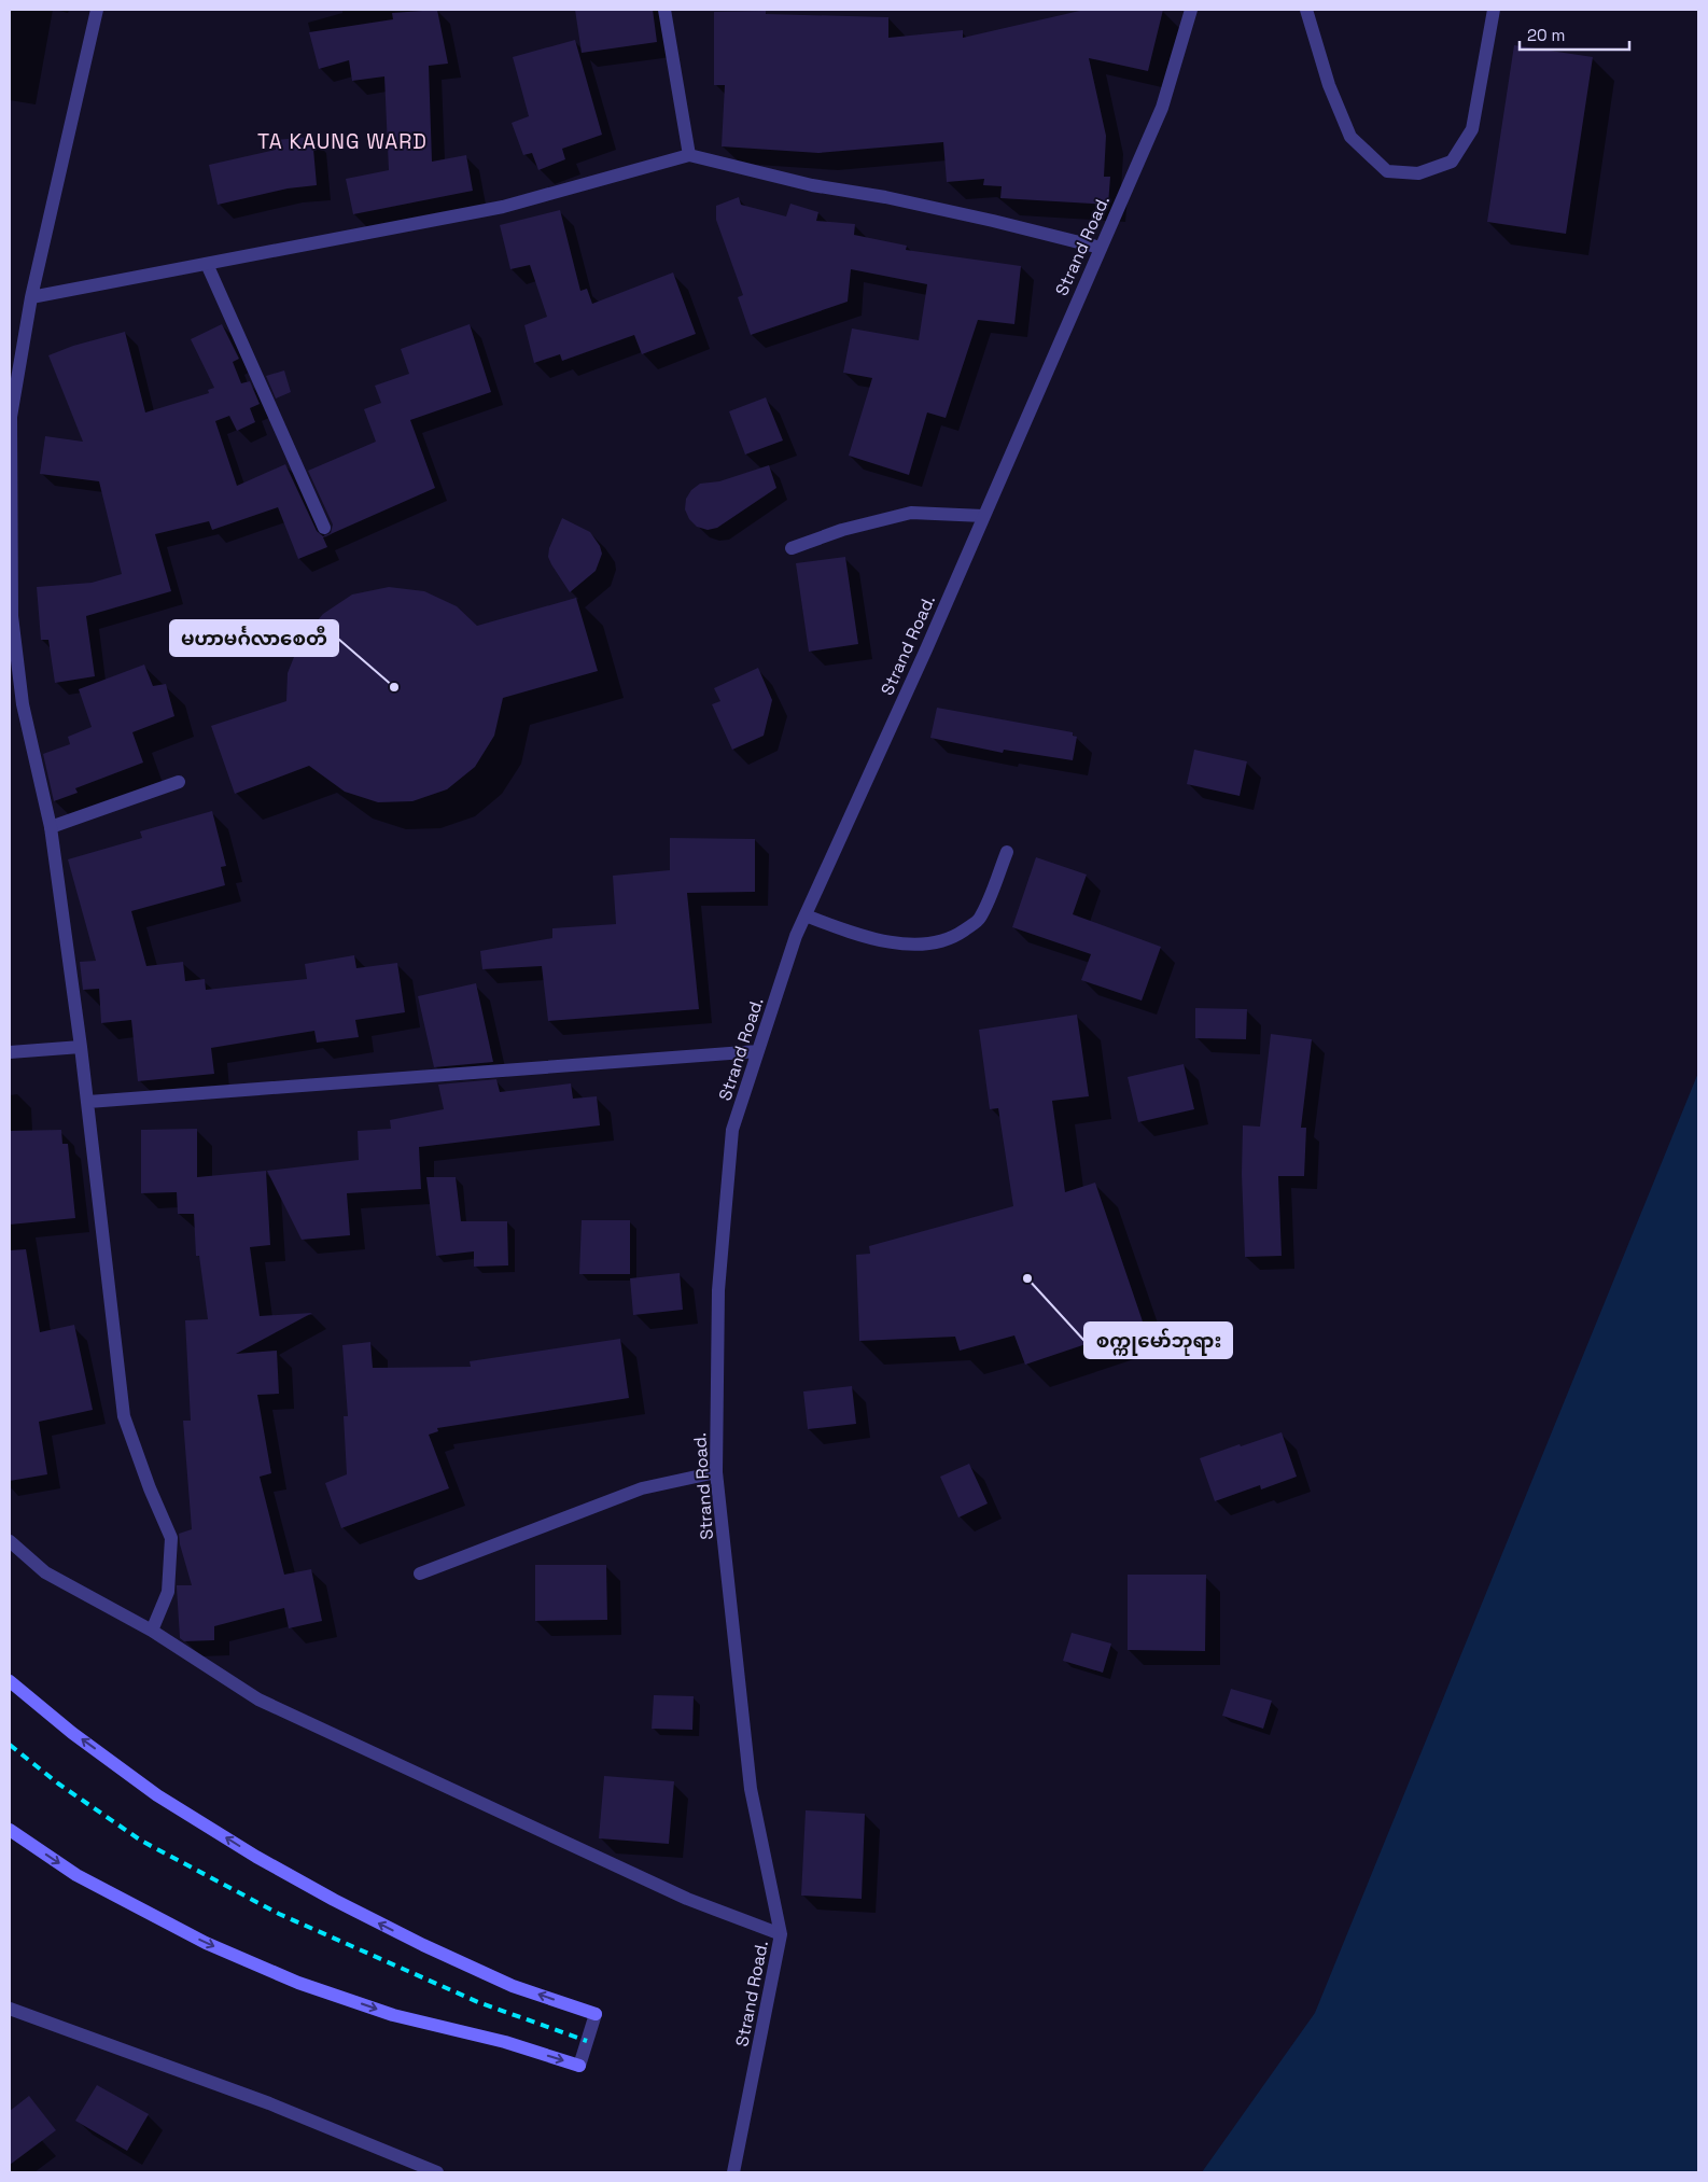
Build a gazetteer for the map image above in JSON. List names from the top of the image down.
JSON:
{
  "streets": {
    "street": ["Strand Road."]
  },
  "districts": ["TA KAUNG WARD"],
  "places": ["မဟာမင်္ဂလာစေတီ", "စက္ကုမော်ဘုရား"],
  "scale_bar": "20 m"
}
